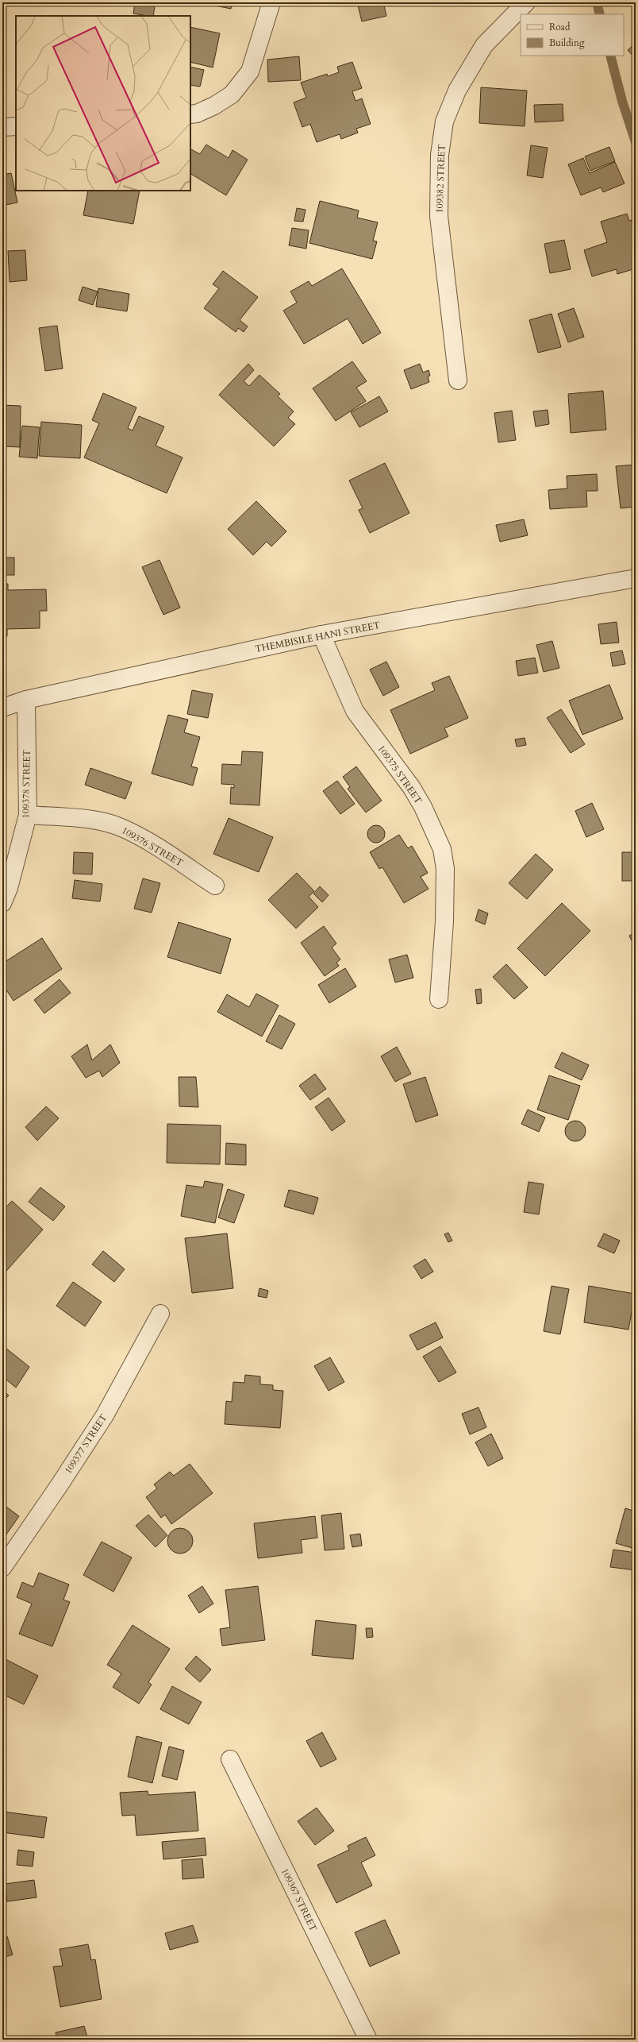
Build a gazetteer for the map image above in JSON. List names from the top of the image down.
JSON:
{
  "streets": {
    "street": [
      "109382 STREET",
      "THEMBISILE HANI STREET",
      "109375 STREET",
      "109378 STREET",
      "109376 STREET",
      "109377 STREET",
      "109367 STREET"
    ]
  },
  "crossings": [
    ["THEMBISILE HANI STREET", "109375 STREET"],
    ["THEMBISILE HANI STREET", "109378 STREET"],
    ["109378 STREET", "109376 STREET"]
  ],
  "legend": ["Road", "Building"]
}
